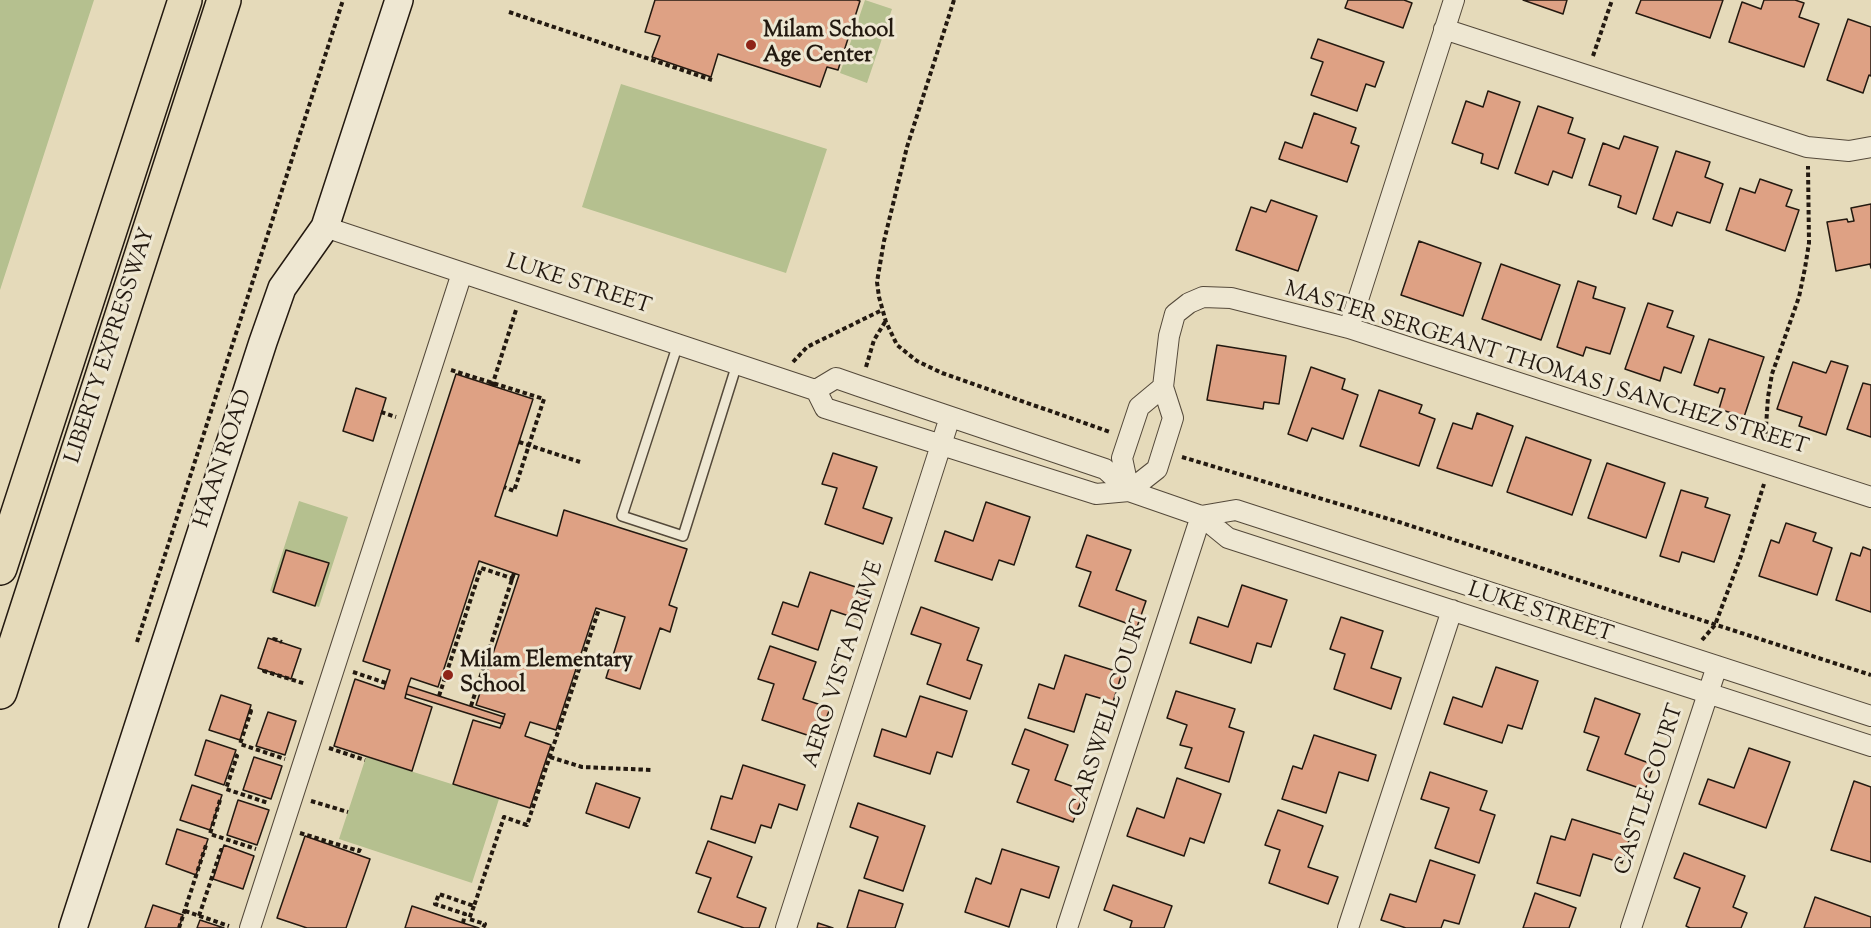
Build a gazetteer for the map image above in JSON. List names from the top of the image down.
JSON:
{
  "streets": {
    "highway": ["LIBERTY EXPRESSWAY"],
    "street": [
      "LUKE STREET",
      "MASTER SERGEANT THOMAS J SANCHEZ STREET",
      "HAAN ROAD",
      "AERO VISTA DRIVE",
      "CARSWELL COURT",
      "CASTLE COURT"
    ]
  },
  "crossings": [
    ["LUKE STREET", "MASTER SERGEANT THOMAS J SANCHEZ STREET"],
    ["LUKE STREET", "HAAN ROAD"],
    ["LUKE STREET", "AERO VISTA DRIVE"],
    ["LUKE STREET", "CARSWELL COURT"],
    ["LUKE STREET", "CASTLE COURT"]
  ],
  "places": ["Milam School Age Center", "Milam Elementary School"]
}
